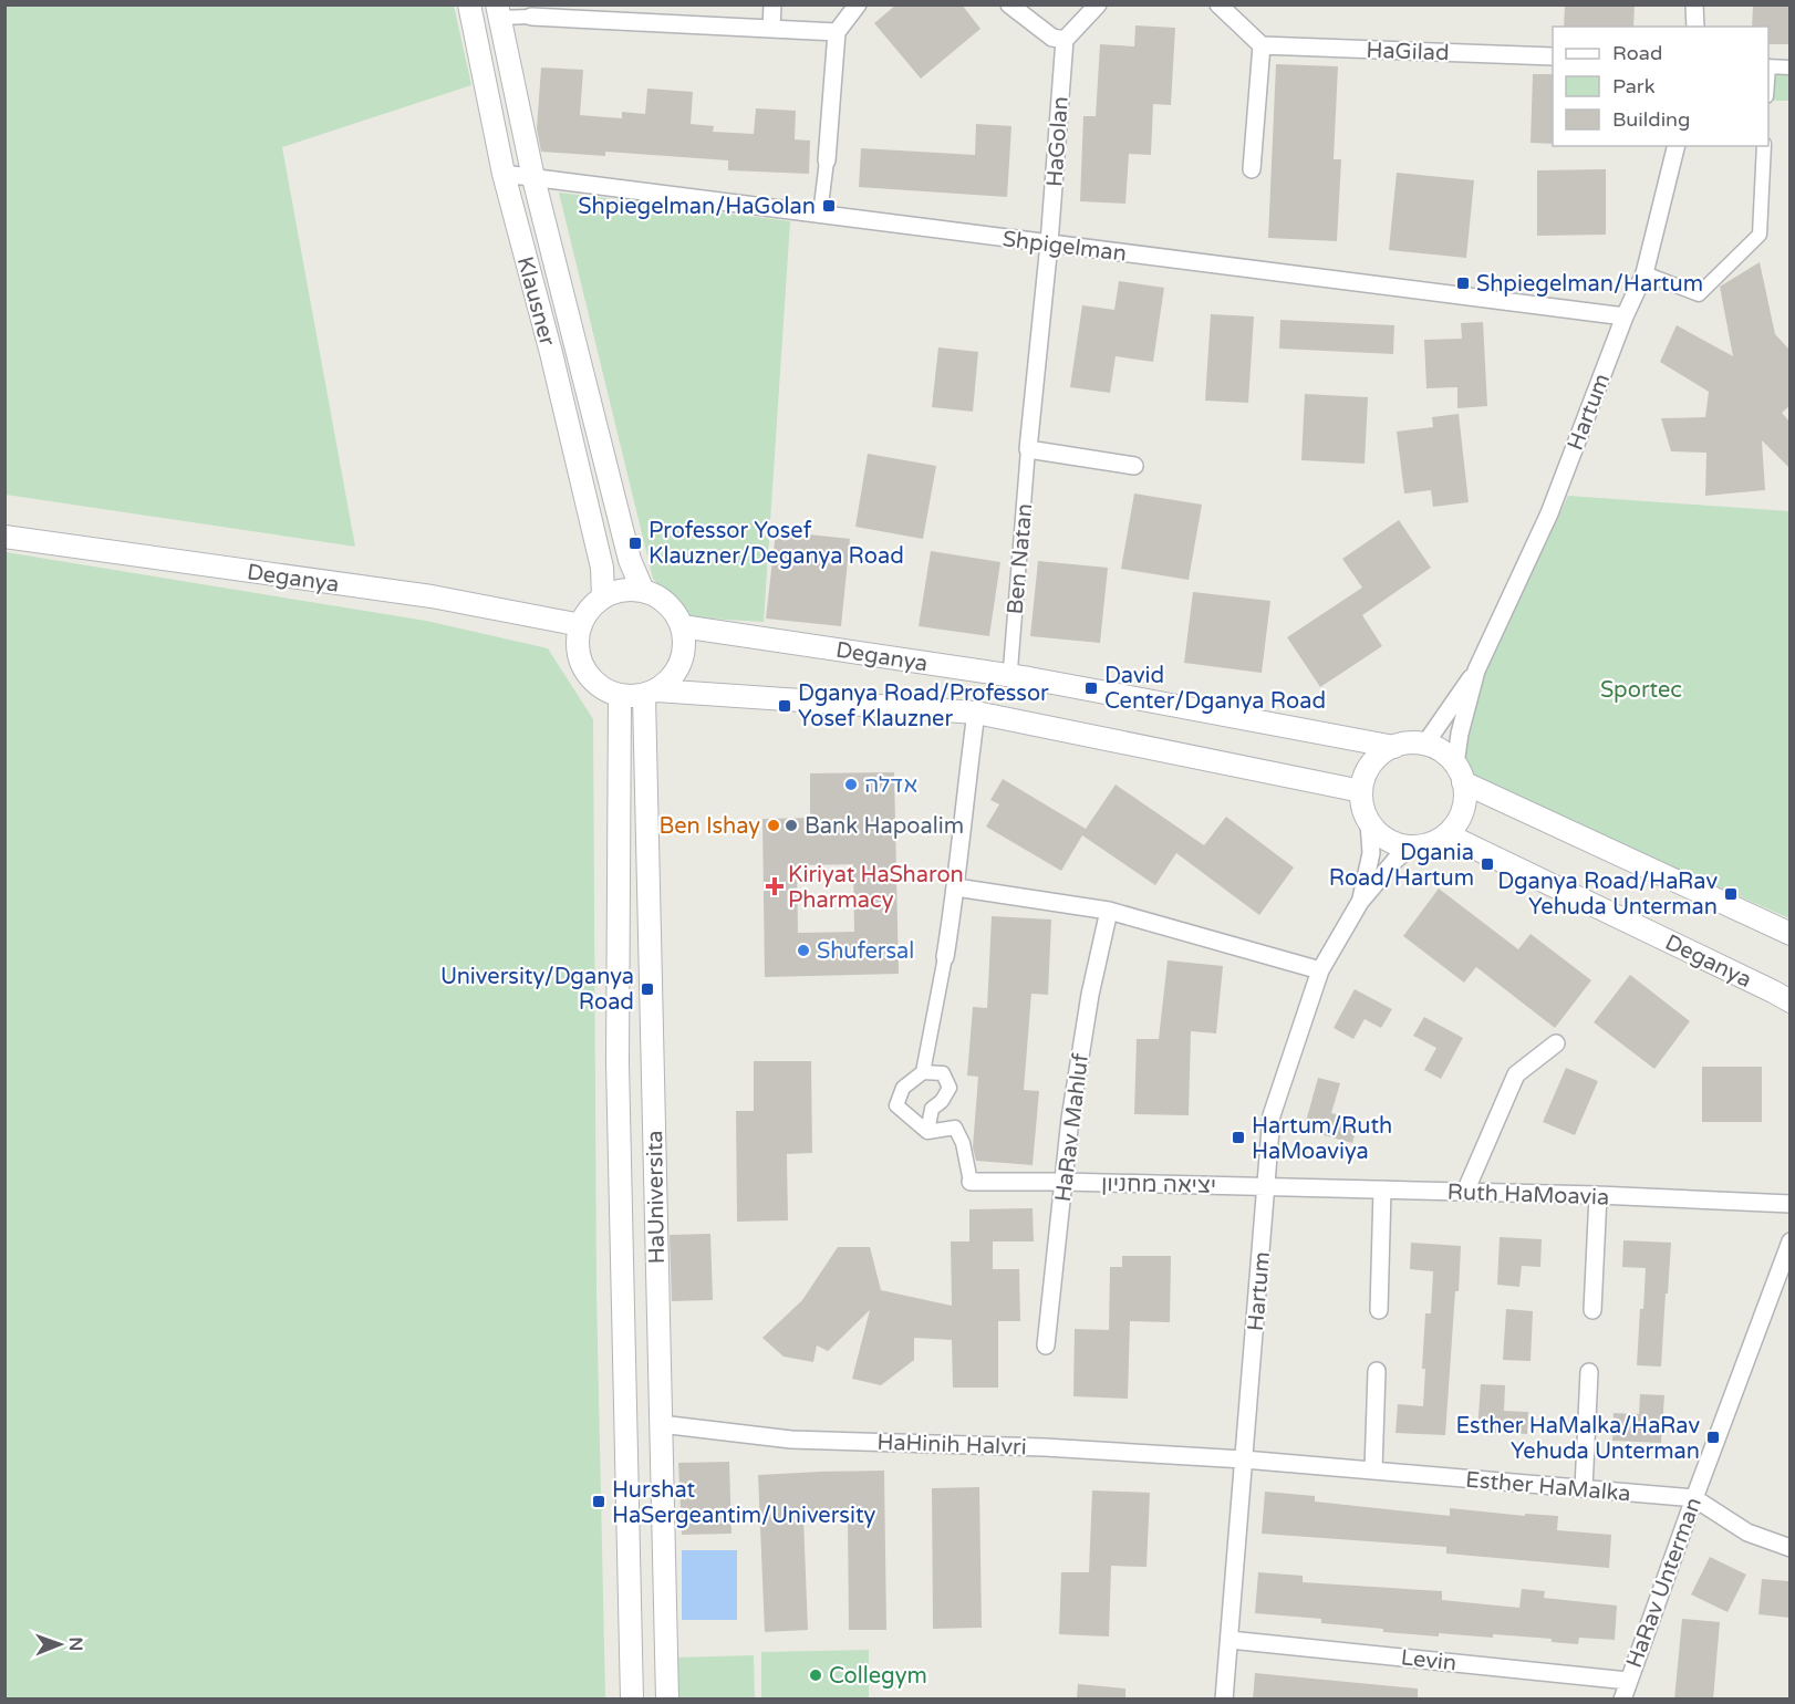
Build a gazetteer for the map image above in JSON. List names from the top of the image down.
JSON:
{
  "streets": {
    "street": [
      "HaGilad",
      "HaGolan",
      "Shpigelman",
      "Klausner",
      "Hartum",
      "Ben Natan",
      "Deganya",
      "HaRav Mahluf",
      "יציאה מחניון",
      "Ruth HaMoavia",
      "HaUniversita",
      "HaHinih HaIvri",
      "Esther HaMalka",
      "HaRav Unterman",
      "Levin"
    ]
  },
  "crossings": [
    ["HaGolan", "Shpigelman"],
    ["HaGolan", "Ben Natan"],
    ["Shpigelman", "Klausner"],
    ["Shpigelman", "Hartum"],
    ["Shpigelman", "Ben Natan"],
    ["Klausner", "Deganya"],
    ["Klausner", "HaUniversita"],
    ["Hartum", "Deganya"],
    ["Hartum", "יציאה מחניון"],
    ["Hartum", "Ruth HaMoavia"],
    ["Hartum", "HaHinih HaIvri"],
    ["Hartum", "Esther HaMalka"],
    ["Hartum", "Levin"],
    ["Deganya", "HaUniversita"],
    ["HaRav Mahluf", "יציאה מחניון"],
    ["יציאה מחניון", "Ruth HaMoavia"],
    ["HaUniversita", "HaHinih HaIvri"],
    ["HaHinih HaIvri", "Esther HaMalka"],
    ["Esther HaMalka", "HaRav Unterman"],
    ["HaRav Unterman", "Levin"]
  ],
  "parks": ["Sportec"],
  "places": {
    "transit": [
      "Shpiegelman/HaGolan",
      "Shpiegelman/Hartum",
      "Professor Yosef Klauzner/Deganya Road",
      "David Center/Dganya Road",
      "Dganya Road/Professor Yosef Klauzner",
      "Dgania Road/Hartum",
      "Dganya Road/HaRav Yehuda Unterman",
      "University/Dganya Road",
      "Hartum/Ruth HaMoaviya",
      "Esther HaMalka/HaRav Yehuda Unterman",
      "Hurshat HaSergeantim/University"
    ],
    "other": [
      "אדלה",
      "Ben Ishay",
      "Bank Hapoalim",
      "Shufersal",
      "Collegym"
    ],
    "health": ["Kiriyat HaSharon Pharmacy"]
  },
  "legend": ["Road", "Park", "Building"],
  "north": "right"
}
